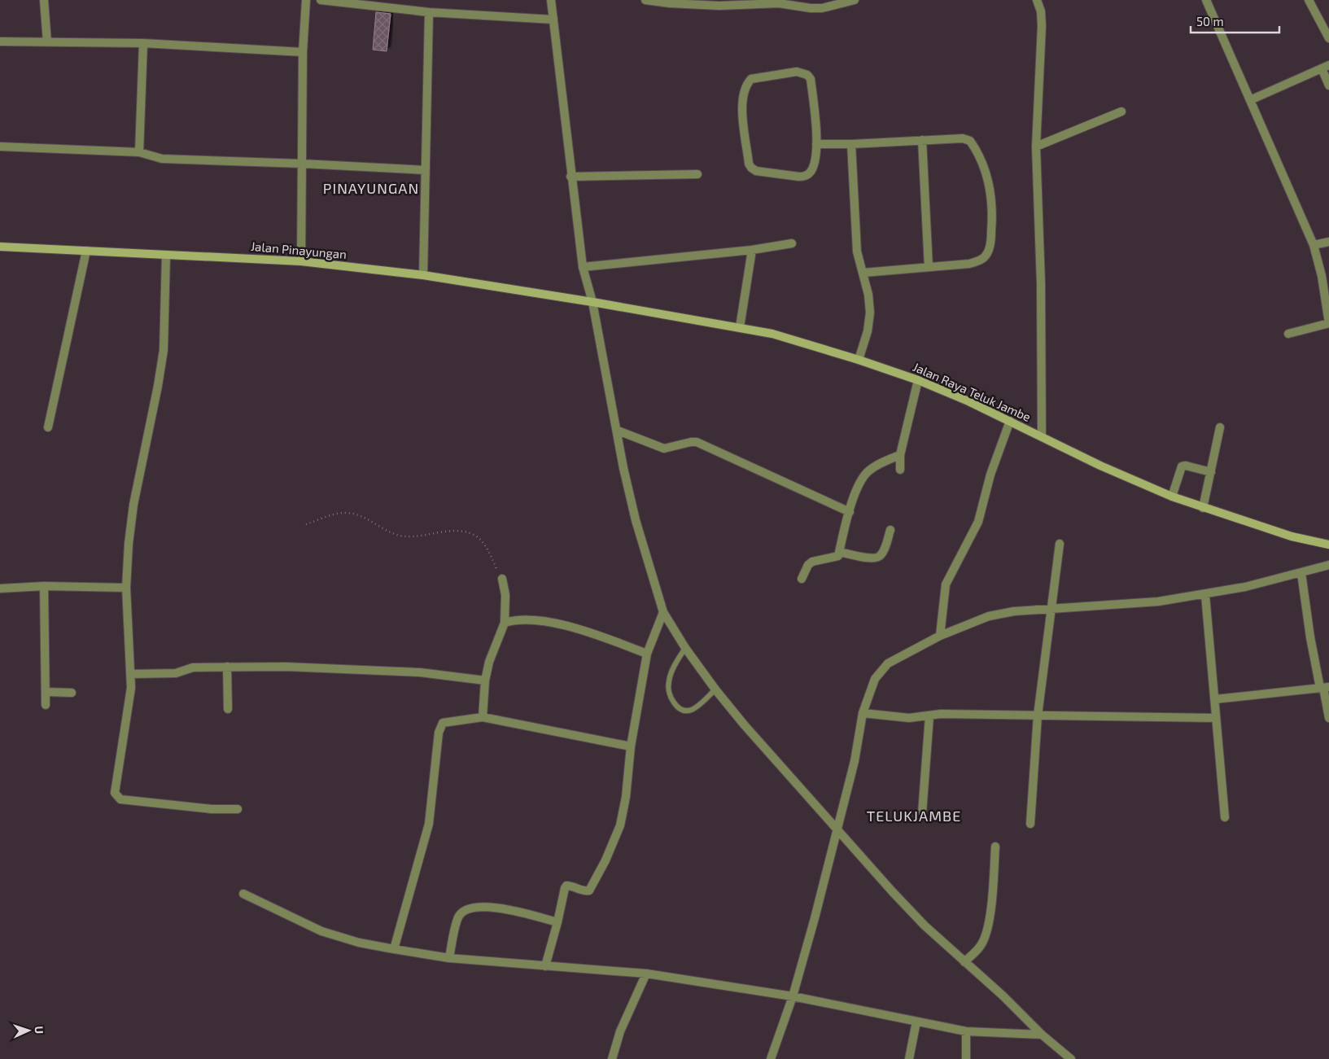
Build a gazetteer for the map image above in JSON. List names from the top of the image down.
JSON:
{
  "streets": {
    "main road": ["Jalan Pinayungan", "Jalan Raya Teluk Jambe"]
  },
  "crossings": [
    ["Jalan Pinayungan", "Jalan Raya Teluk Jambe"]
  ],
  "districts": ["PINAYUNGAN", "TELUKJAMBE"],
  "scale_bar": "50 m",
  "north": "right"
}
